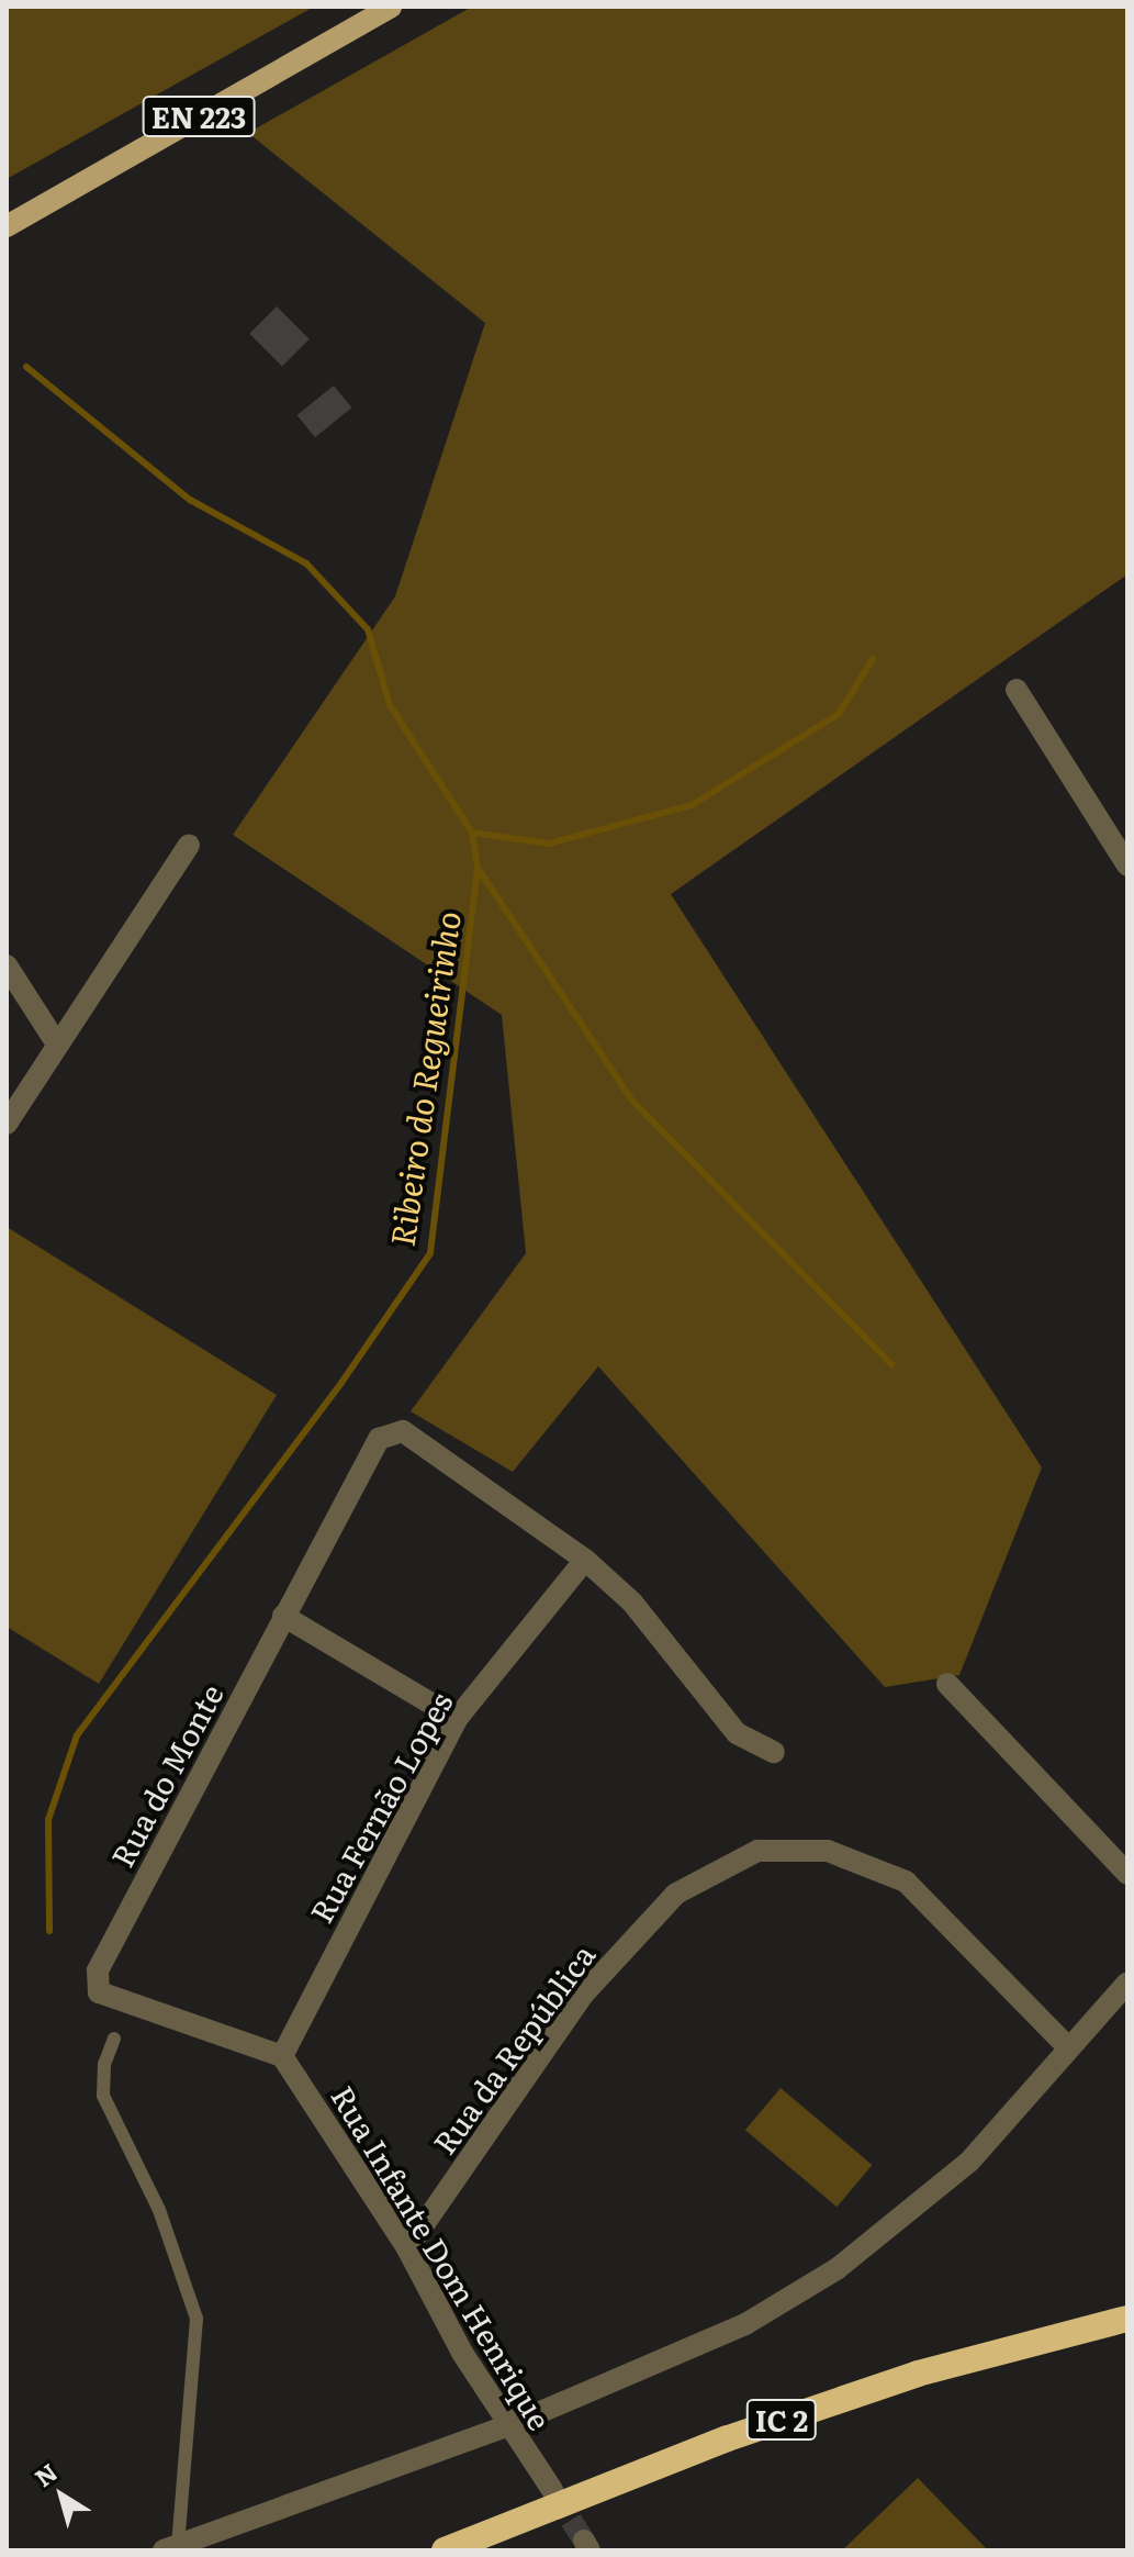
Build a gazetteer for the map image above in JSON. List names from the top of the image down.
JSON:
{
  "streets": {
    "highway": ["IC 2"],
    "main road": ["EN 223"],
    "street": [
      "Rua do Monte",
      "Rua Fernão Lopes",
      "Rua da República",
      "Rua Infante Dom Henrique"
    ]
  },
  "crossings": [
    ["Rua do Monte", "Rua Fernão Lopes"],
    ["Rua do Monte", "Rua Infante Dom Henrique"],
    ["Rua Fernão Lopes", "Rua Infante Dom Henrique"],
    ["Rua da República", "Rua Infante Dom Henrique"]
  ],
  "water": ["Ribeiro do Regueirinho"],
  "north": "top left"
}
